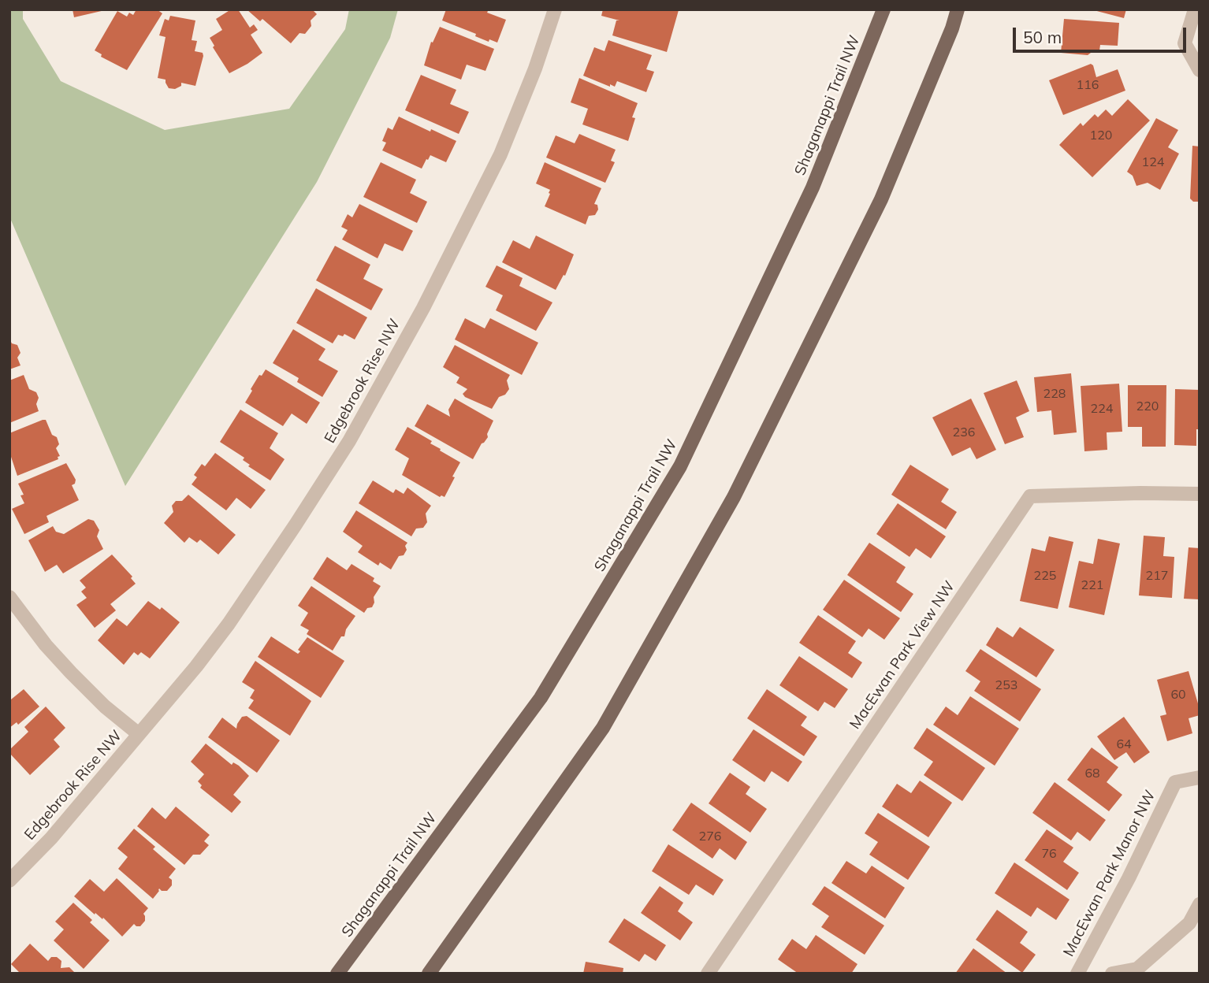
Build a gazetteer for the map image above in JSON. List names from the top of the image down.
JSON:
{
  "streets": {
    "main road": ["Shaganappi Trail NW"],
    "street": ["Edgebrook Rise NW", "MacEwan Park View NW", "MacEwan Park Manor NW"]
  },
  "house_numbers": [
    "116",
    "120",
    "124",
    "228",
    "220",
    "224",
    "236",
    "225",
    "217",
    "221",
    "253",
    "60",
    "64",
    "68",
    "276",
    "76"
  ],
  "scale_bar": "50 m"
}
